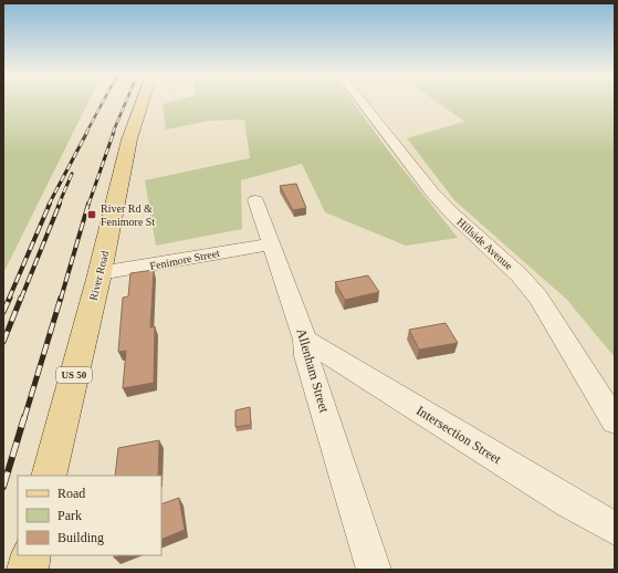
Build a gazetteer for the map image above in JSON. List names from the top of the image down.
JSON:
{
  "streets": {
    "main road": ["River Road", "US 50"],
    "street": [
      "Hillside Avenue",
      "Fenimore Street",
      "Allenham Street",
      "Intersection Street"
    ]
  },
  "crossings": [
    ["Fenimore Street", "River Road"],
    ["Fenimore Street", "Allenham Street"],
    ["Allenham Street", "Intersection Street"]
  ],
  "places": {
    "transit": ["River Rd & Fenimore St"]
  },
  "legend": ["Road", "Park", "Building"]
}
